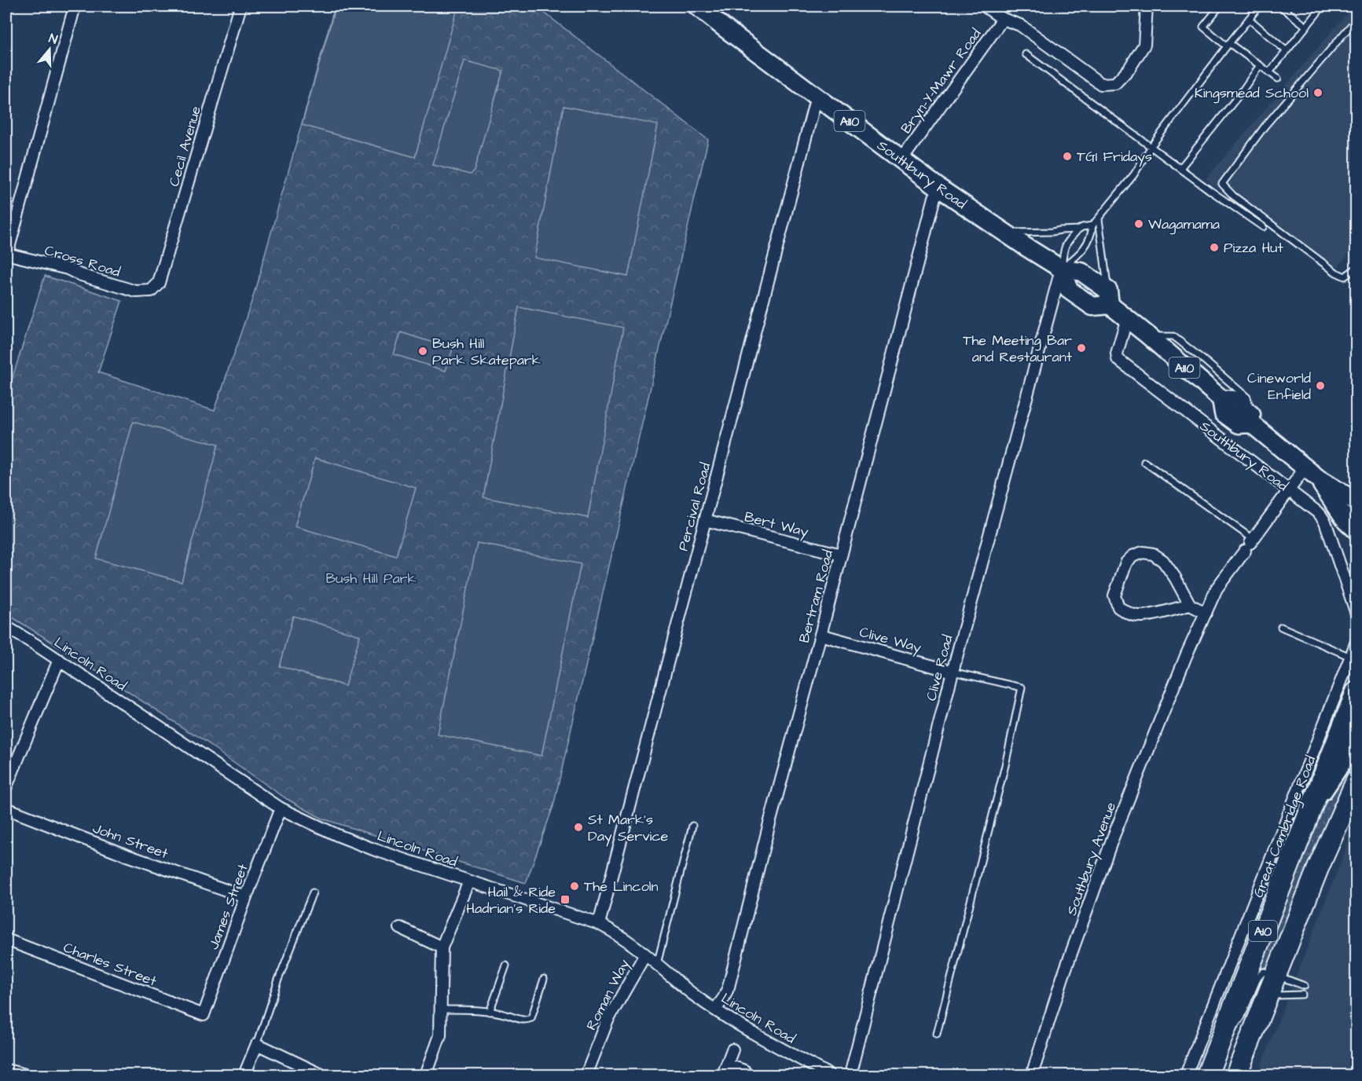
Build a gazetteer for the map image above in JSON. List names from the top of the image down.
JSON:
{
  "streets": {
    "highway": ["Great Cambridge Road", "A10"],
    "main road": ["A110", "Southbury Road"],
    "street": [
      "Bryn-Y-Mawr Road",
      "Cecil Avenue",
      "Cross Road",
      "Percival Road",
      "Bert Way",
      "Bertram Road",
      "Clive Way",
      "Lincoln Road",
      "Clive Road",
      "John Street",
      "Southbury Avenue",
      "James Street",
      "Charles Street",
      "Roman Way"
    ]
  },
  "crossings": [
    ["Bryn-Y-Mawr Road", "Southbury Road"],
    ["Cecil Avenue", "Cross Road"],
    ["Southbury Road", "Percival Road"],
    ["Southbury Road", "Bertram Road"],
    ["Southbury Road", "Clive Road"],
    ["Percival Road", "Bert Way"],
    ["Percival Road", "Lincoln Road"],
    ["Bert Way", "Bertram Road"],
    ["Bertram Road", "Clive Way"],
    ["Bertram Road", "Lincoln Road"],
    ["Clive Way", "Clive Road"],
    ["Lincoln Road", "James Street"],
    ["Lincoln Road", "Roman Way"],
    ["Great Cambridge Road", "A10"],
    ["John Street", "James Street"],
    ["James Street", "Charles Street"]
  ],
  "parks": ["Bush Hill Park"],
  "places": {
    "other": [
      "Kingsmead School",
      "TGI Fridays",
      "Wagamama",
      "Pizza Hut",
      "The Meeting Bar and Restaurant",
      "Bush Hill Park Skatepark",
      "Cineworld Enfield",
      "St Mark's Day Service",
      "The Lincoln"
    ],
    "transit": ["Hail & Ride Hadrian's Ride"]
  },
  "north": "top"
}
